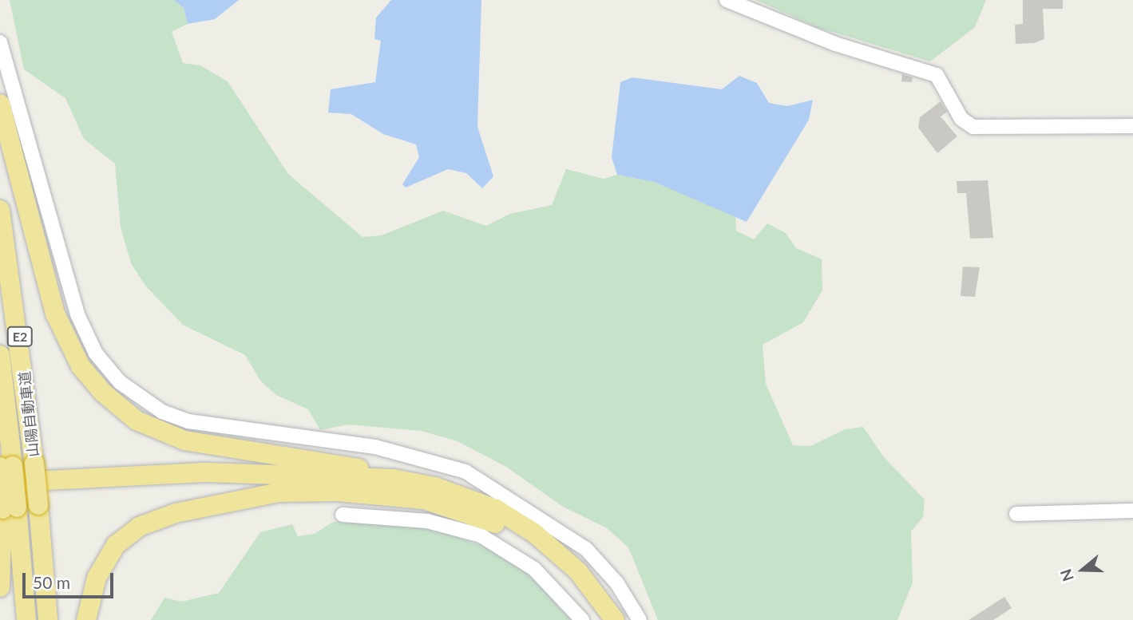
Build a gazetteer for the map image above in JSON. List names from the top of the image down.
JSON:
{
  "streets": {
    "highway": ["E2", "山陽自動車道"]
  },
  "scale_bar": "50 m",
  "north": "left"
}
